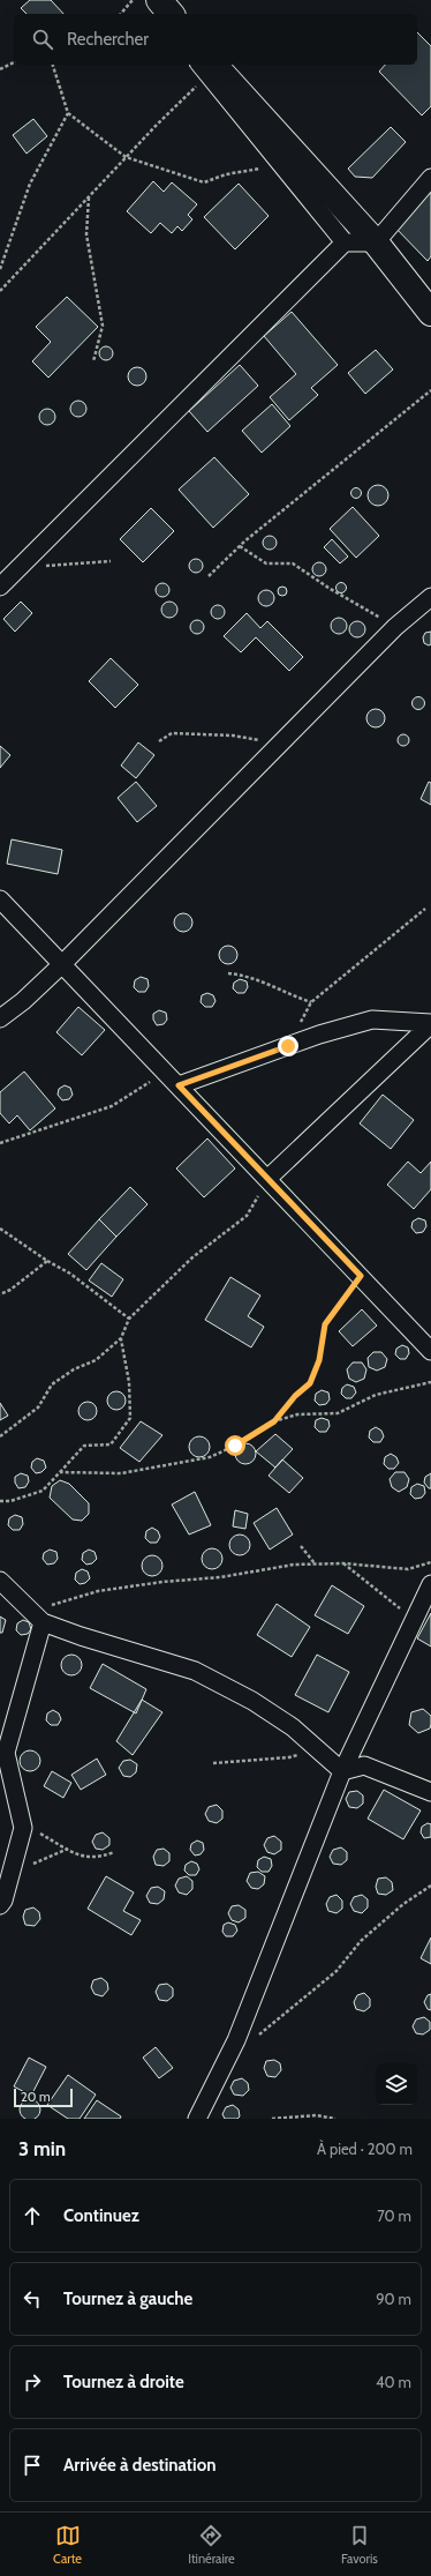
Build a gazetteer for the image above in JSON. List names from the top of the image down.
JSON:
{
  "scale_bar": "20 m",
  "page": {
    "search": "Rechercher",
    "scale": "20 m",
    "heading": ["3 min", "À pied · 200 m"],
    "list": [
      ["Continuez", "70 m"],
      ["Tournez à gauche", "90 m"],
      ["Tournez à droite", "40 m"],
      "Arrivée à destination"
    ],
    "nav": ["Carte", "Itinéraire", "Favoris"]
  }
}
